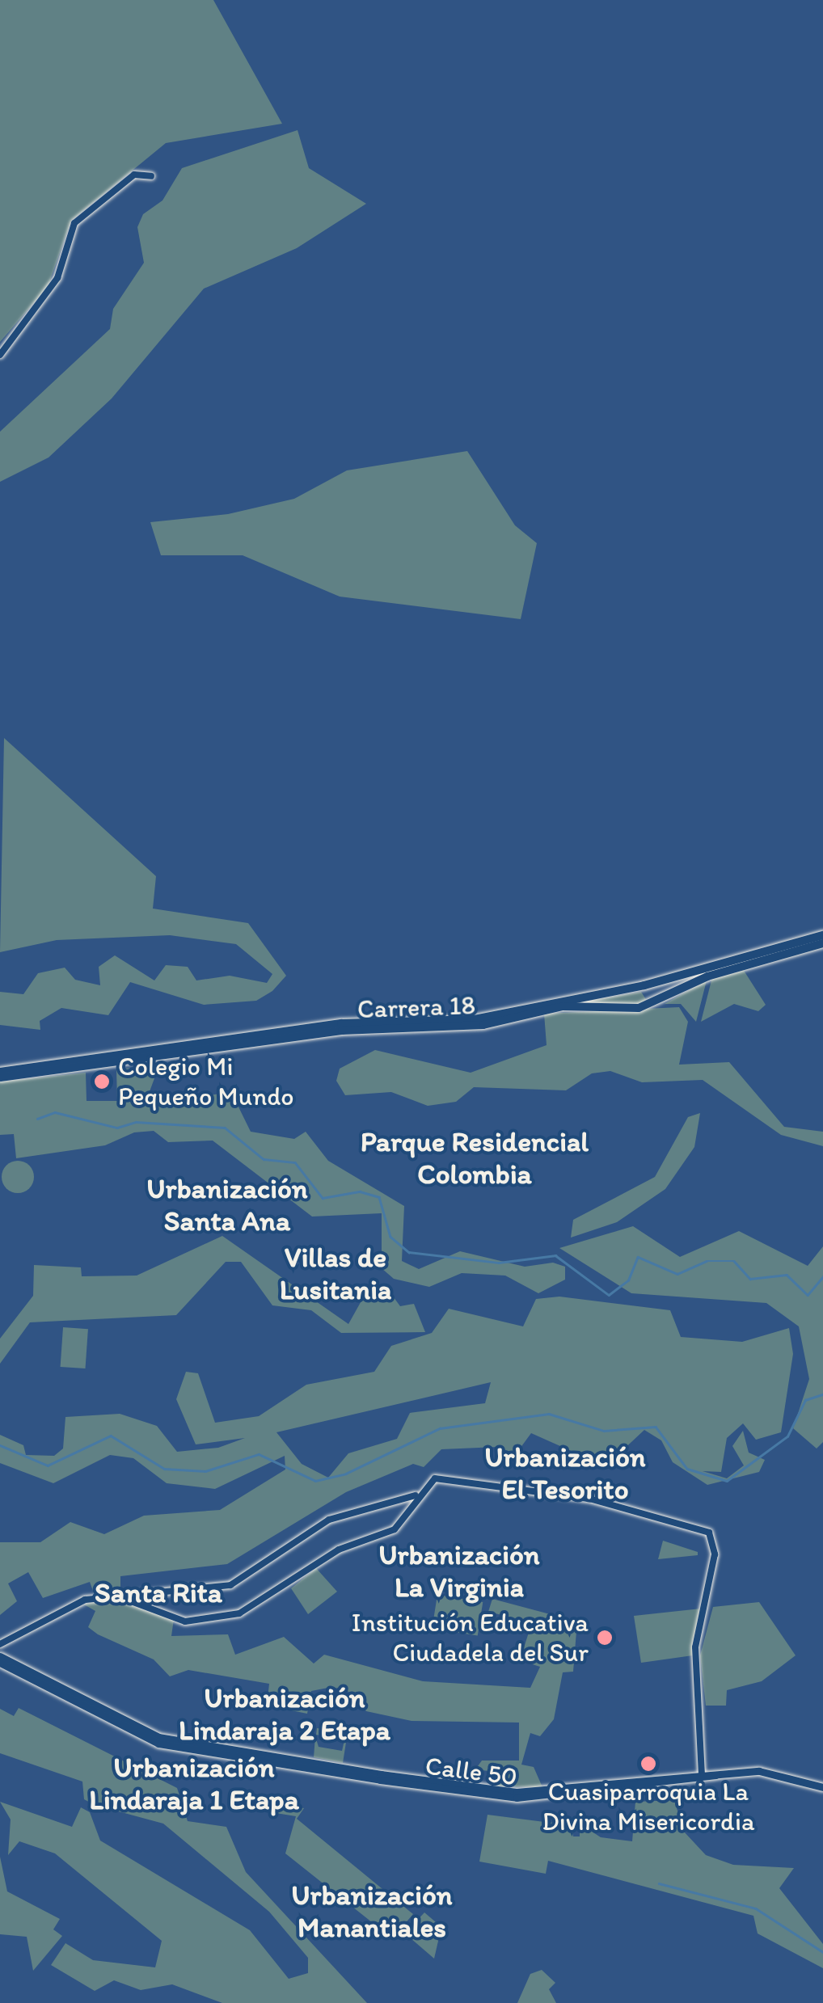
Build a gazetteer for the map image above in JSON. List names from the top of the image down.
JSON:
{
  "streets": {
    "main road": ["Carrera 18", "Calle 50"]
  },
  "districts": [
    "Parque Residencial Colombia",
    "Urbanización Santa Ana",
    "Villas de Lusitania",
    "Urbanización El Tesorito",
    "Urbanización La Virginia",
    "Santa Rita",
    "Urbanización Lindaraja 2 Etapa",
    "Urbanización Lindaraja 1 Etapa",
    "Urbanización Manantiales"
  ],
  "places": ["Colegio Mi Pequeño Mundo", "Institución Educativa Ciudadela del Sur", "Cuasiparroquia La Divina Misericordia"]
}
